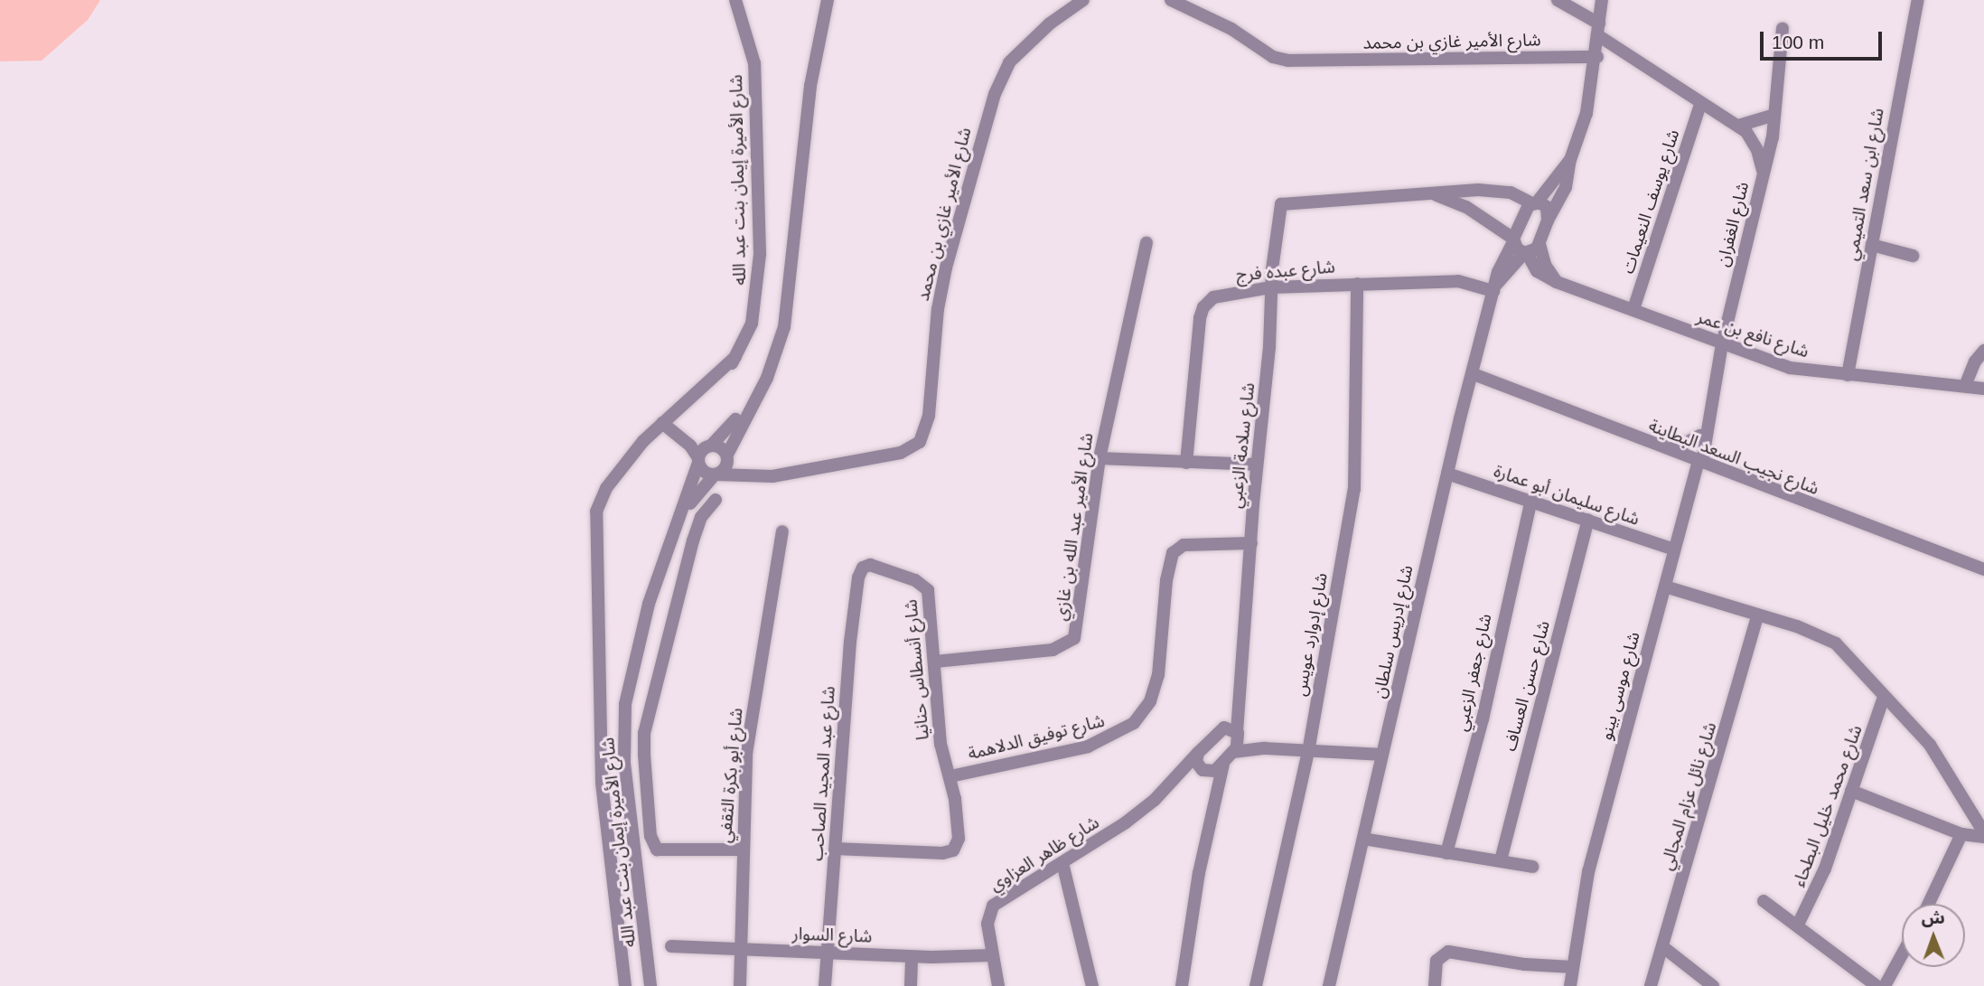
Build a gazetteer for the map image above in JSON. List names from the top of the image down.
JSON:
{
  "streets": {
    "street": [
      "شارع الأمير غازي بن محمد",
      "شارع الأميرة إيمان بنت عبد الله",
      "شارع ابن سعد التميمي",
      "شارع يوسف النعيمات",
      "شارع الغفران",
      "شارع عبده فرج",
      "شارع نافع بن عمر",
      "شارع سلامة الزعبي",
      "شارع نجيب السعد البطاينة",
      "شارع سليمان أبو عمارة",
      "شارع الأمير عبد الله بن غازي",
      "شارع إدريس سلطان",
      "شارع إدوارد عويس",
      "شارع أنسطاس حنانيا",
      "شارع جعفر الزعبي",
      "شارع حسن العساف",
      "شارع موسى بينو",
      "شارع توفيق الدلاهمة",
      "شارع عبد المجيد الصاحب",
      "شارع أبو بكرة الثقفي",
      "شارع نائل عزام المجالي",
      "شارع محمد خليل البطحاء",
      "شارع ظاهر العزاوي",
      "شارع السوار"
    ]
  },
  "crossings": [
    ["شارع الأميرة إيمان بنت عبد الله", "شارع أبو بكرة الثقفي"],
    ["شارع ابن سعد التميمي", "شارع نافع بن عمر"],
    ["شارع يوسف النعيمات", "شارع نافع بن عمر"],
    ["شارع الغفران", "شارع نافع بن عمر"],
    ["شارع الغفران", "شارع نجيب السعد البطاينة"],
    ["شارع الغفران", "شارع موسى بينو"],
    ["شارع عبده فرج", "شارع سلامة الزعبي"],
    ["شارع عبده فرج", "شارع إدريس سلطان"],
    ["شارع عبده فرج", "شارع إدوارد عويس"],
    ["شارع نافع بن عمر", "شارع سلامة الزعبي"],
    ["شارع نافع بن عمر", "شارع إدريس سلطان"],
    ["شارع سلامة الزعبي", "شارع توفيق الدلاهمة"],
    ["شارع سلامة الزعبي", "شارع ظاهر العزاوي"],
    ["شارع نجيب السعد البطاينة", "شارع إدريس سلطان"],
    ["شارع نجيب السعد البطاينة", "شارع موسى بينو"],
    ["شارع سليمان أبو عمارة", "شارع إدريس سلطان"],
    ["شارع سليمان أبو عمارة", "شارع جعفر الزعبي"],
    ["شارع سليمان أبو عمارة", "شارع حسن العساف"],
    ["شارع سليمان أبو عمارة", "شارع موسى بينو"],
    ["شارع الأمير عبد الله بن غازي", "شارع أنسطاس حنانيا"],
    ["شارع أنسطاس حنانيا", "شارع توفيق الدلاهمة"],
    ["شارع أنسطاس حنانيا", "شارع عبد المجيد الصاحب"],
    ["شارع عبد المجيد الصاحب", "شارع السوار"],
    ["شارع أبو بكرة الثقفي", "شارع السوار"],
    ["شارع ظاهر العزاوي", "شارع السوار"]
  ],
  "scale_bar": "100 m",
  "north": "top"
}
